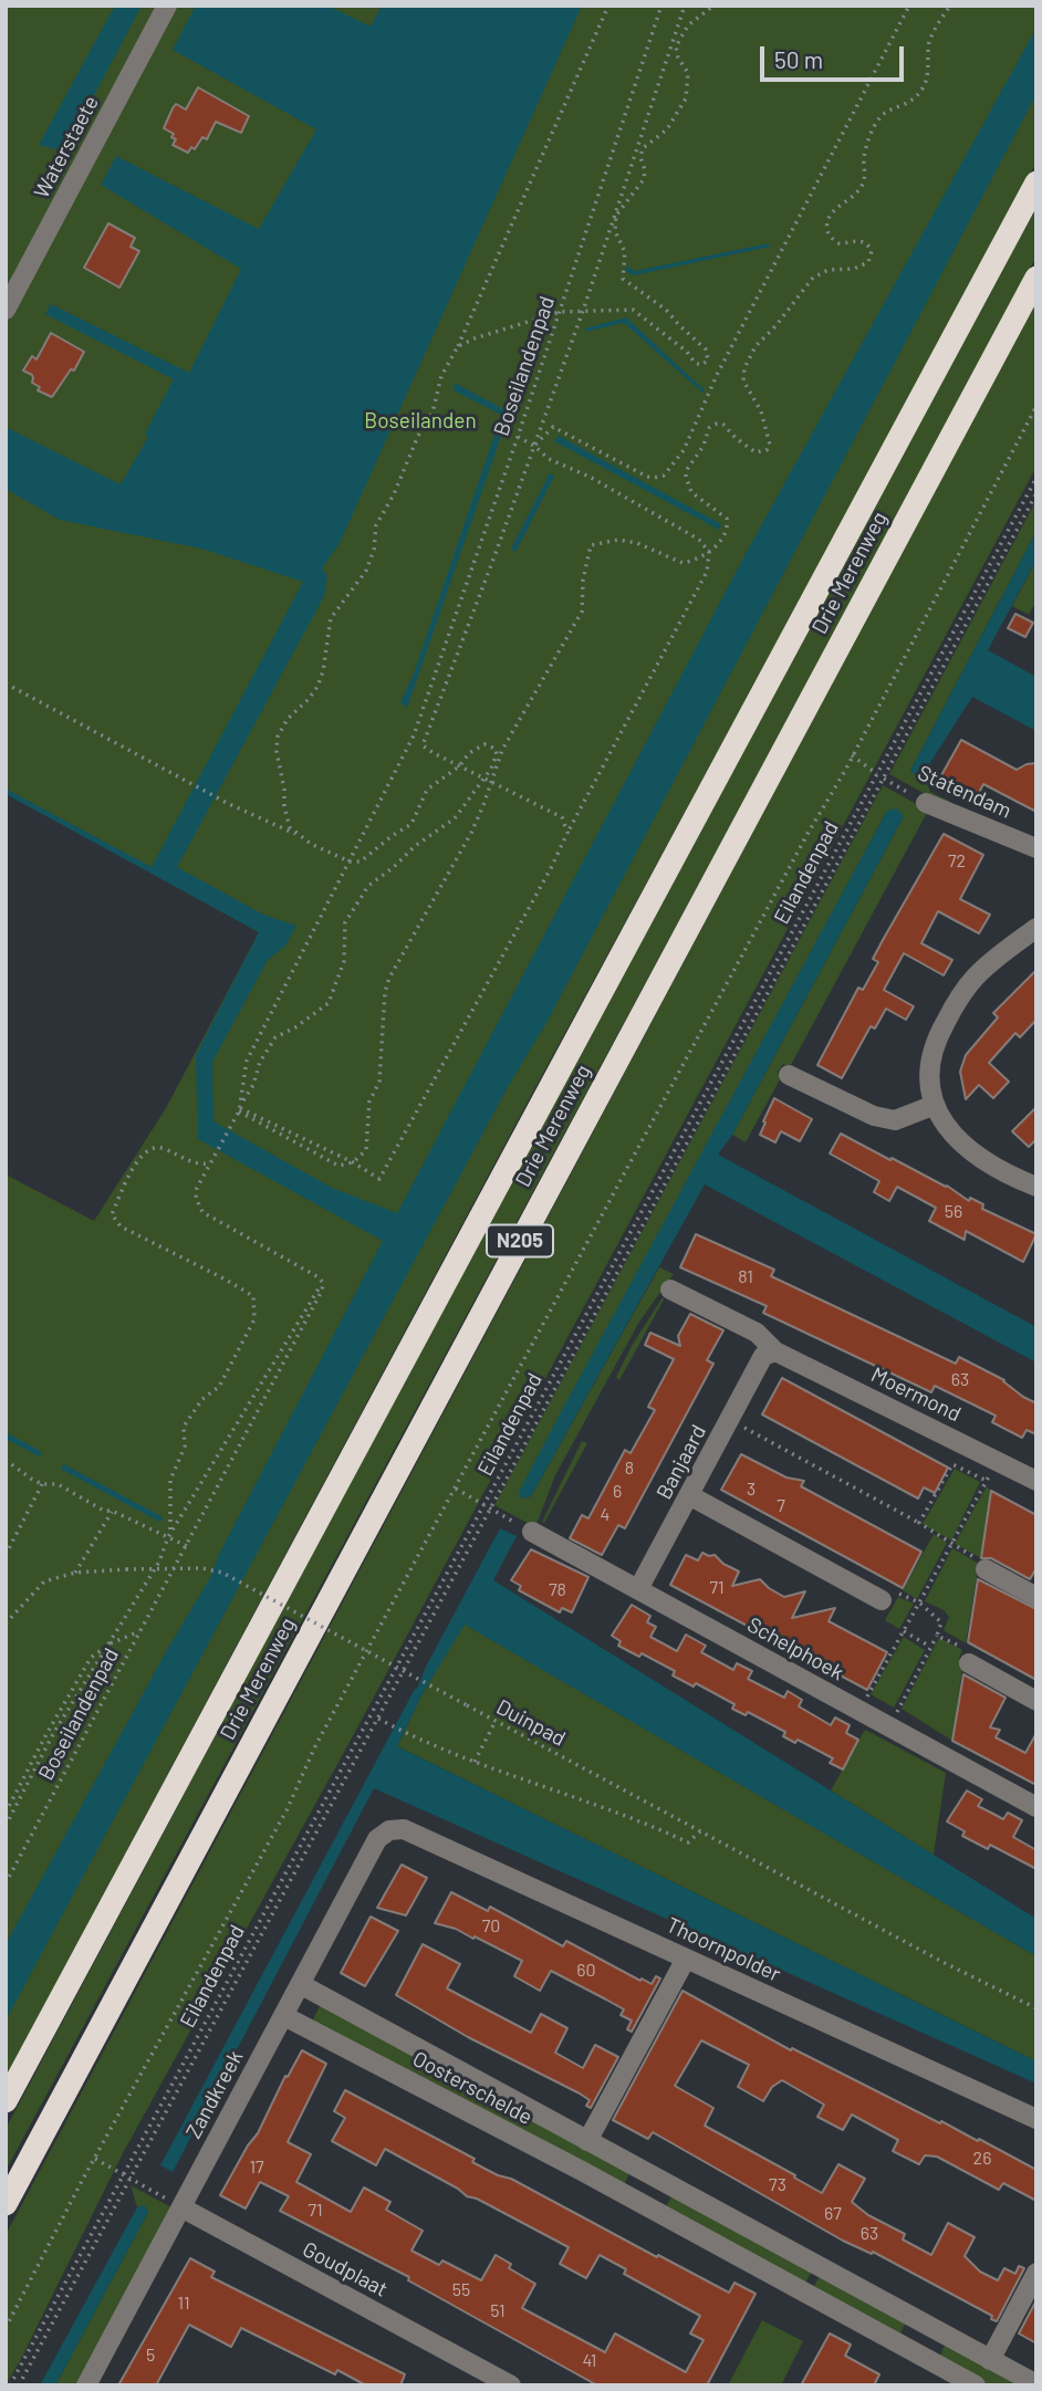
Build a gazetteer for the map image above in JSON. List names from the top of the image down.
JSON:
{
  "streets": {
    "highway": ["Drie Merenweg", "N205"],
    "street": [
      "Waterstaete",
      "Statendam",
      "Moermond",
      "Banjaard",
      "Schelphoek",
      "Thoornpolder",
      "Oosterschelde",
      "Zandkreek",
      "Goudplaat"
    ],
    "path": ["Boseilandenpad", "Eilandenpad", "Duinpad"]
  },
  "crossings": [
    ["Statendam", "Eilandenpad"],
    ["Moermond", "Banjaard"],
    ["Banjaard", "Schelphoek"],
    ["Thoornpolder", "Zandkreek"],
    ["Oosterschelde", "Zandkreek"],
    ["Zandkreek", "Goudplaat"]
  ],
  "parks": ["Boseilanden"],
  "house_numbers": [
    "72",
    "56",
    "81",
    "63",
    "8",
    "3",
    "6",
    "7",
    "4",
    "71",
    "78",
    "70",
    "60",
    "26",
    "17",
    "73",
    "71",
    "67",
    "63",
    "55",
    "11",
    "51",
    "5",
    "41"
  ],
  "scale_bar": "50 m"
}
